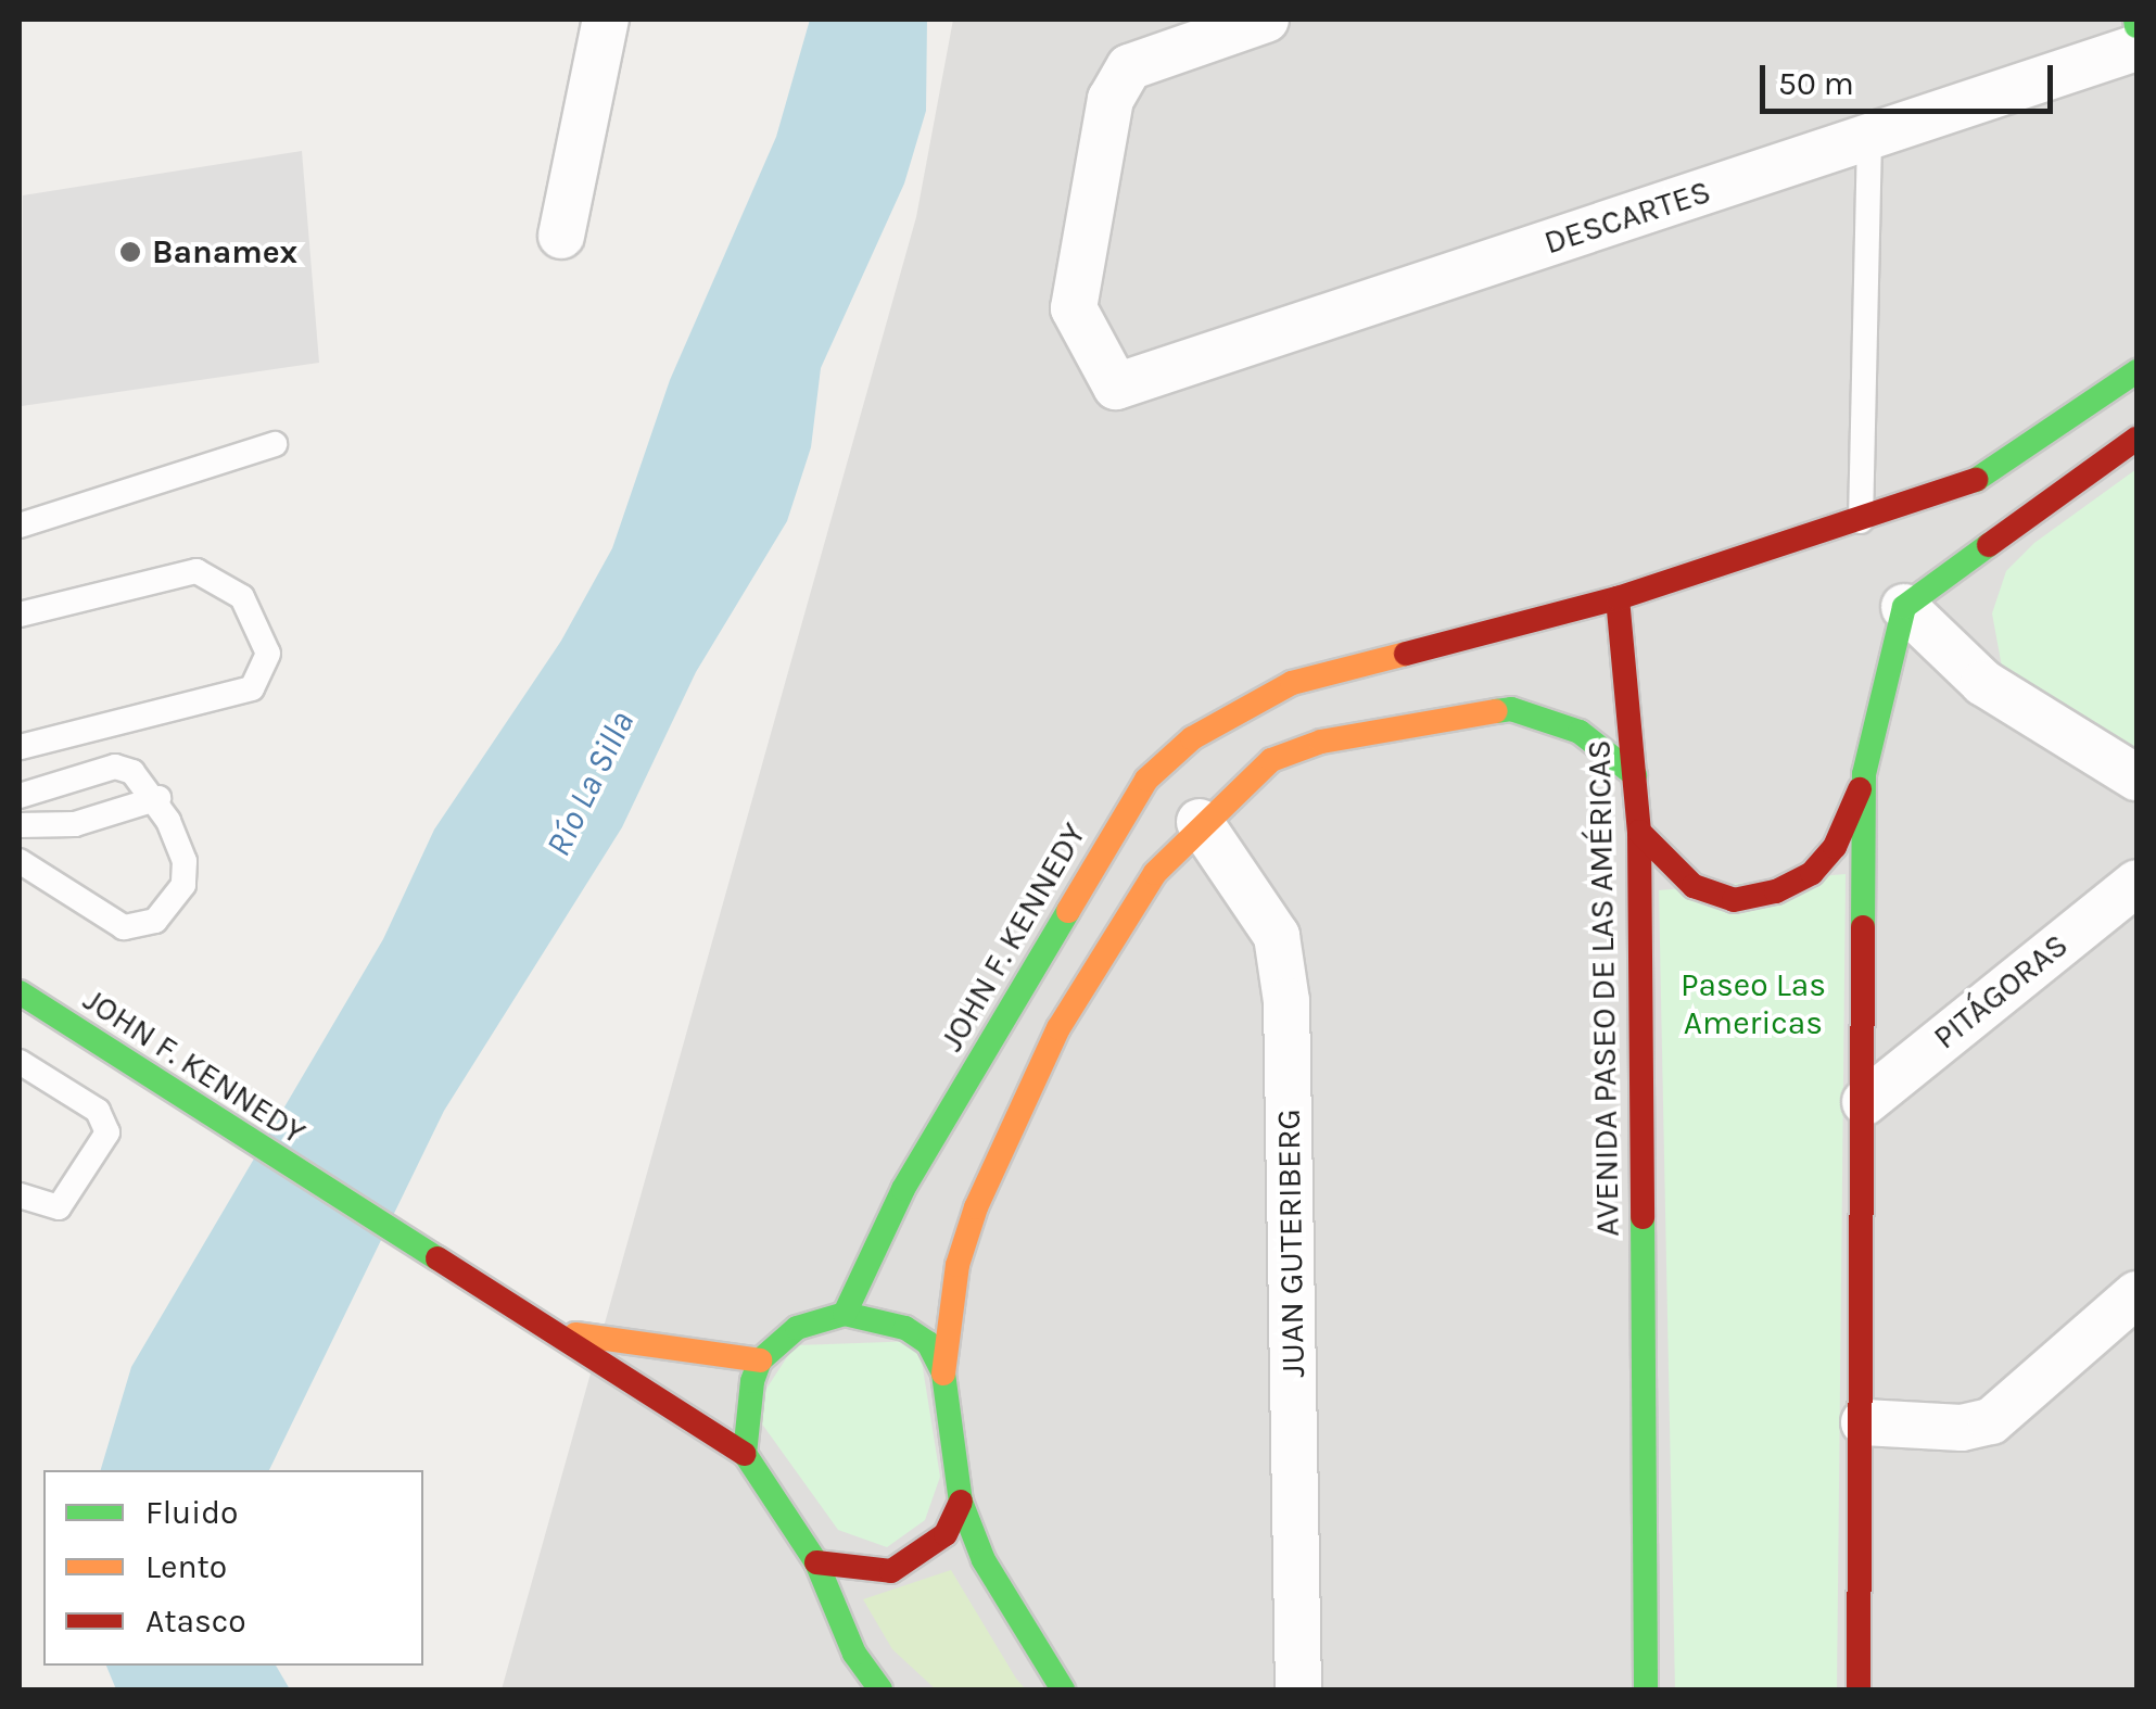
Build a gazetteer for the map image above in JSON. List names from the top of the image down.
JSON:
{
  "streets": {
    "street": [
      "DESCARTES",
      "JOHN F. KENNEDY",
      "AVENIDA PASEO DE LAS AMÉRICAS",
      "PITÁGORAS",
      "JUAN GUTERIBERG"
    ]
  },
  "crossings": [
    ["JOHN F. KENNEDY", "AVENIDA PASEO DE LAS AMÉRICAS"]
  ],
  "water": ["Río La Silla"],
  "parks": ["Paseo Las Americas"],
  "places": ["Banamex"],
  "legend": ["Fluido", "Lento", "Atasco"],
  "scale_bar": "50 m"
}
